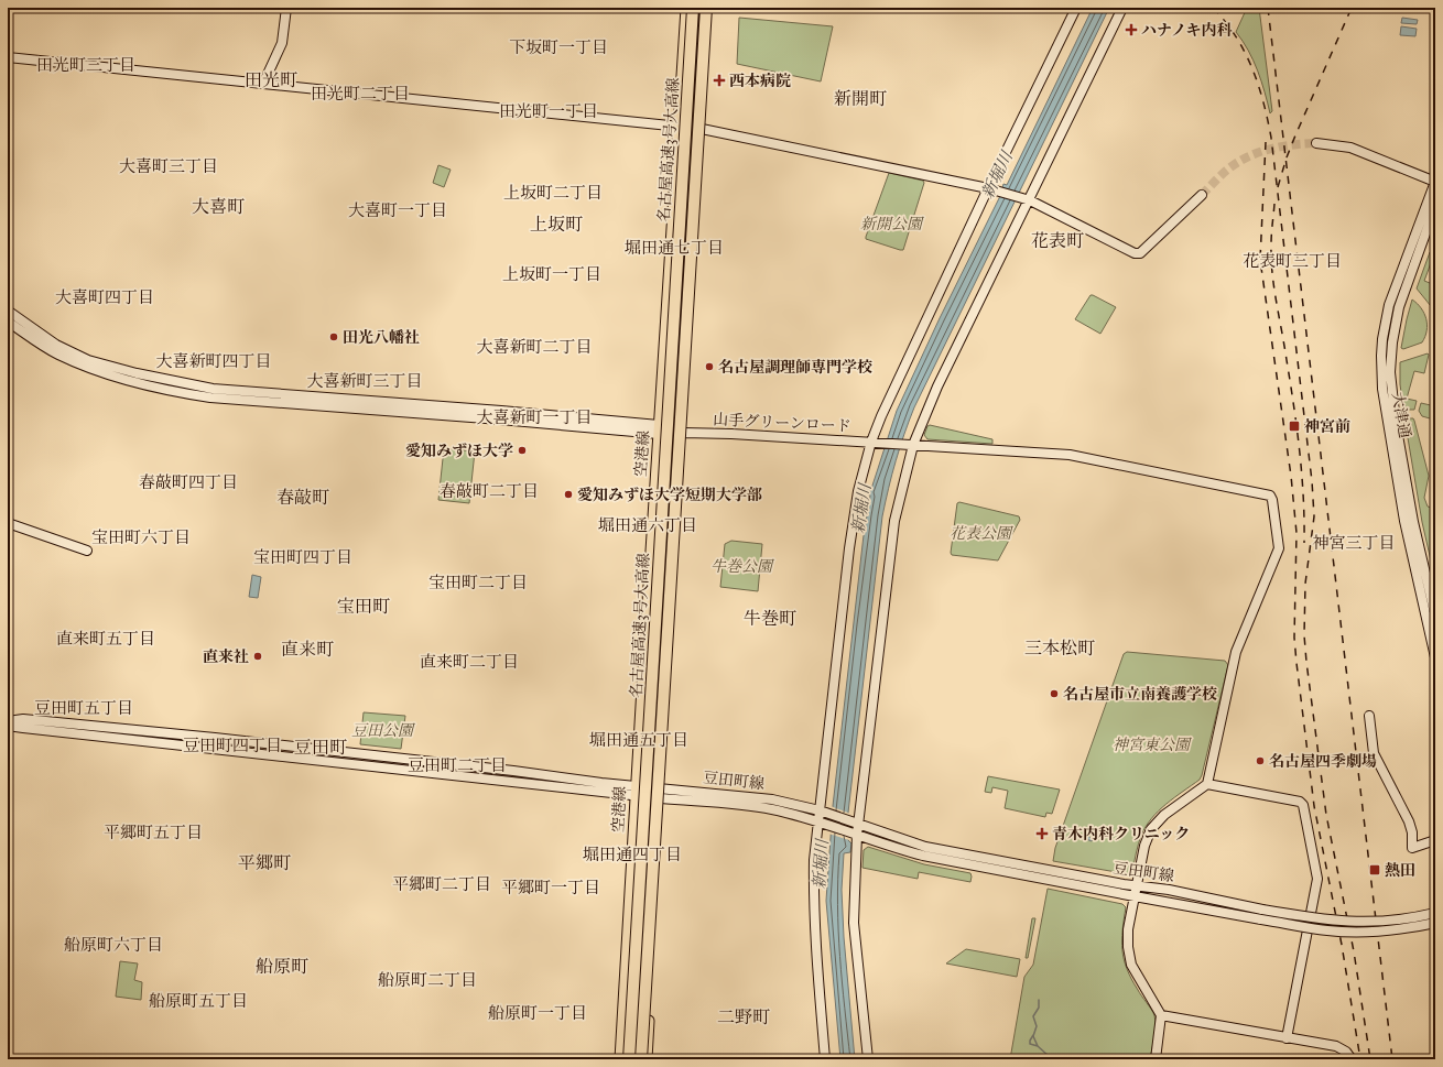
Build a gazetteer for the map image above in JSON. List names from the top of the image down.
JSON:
{
  "streets": {
    "highway": ["名古屋高速3号大高線"],
    "main road": ["空港線"],
    "street": ["大津通", "山手グリーンロード", "豆田町線"]
  },
  "crossings": [
    ["山手グリーンロード", "空港線"],
    ["空港線", "豆田町線"]
  ],
  "districts": [
    "下坂町一丁目",
    "田光町三丁目",
    "田光町",
    "田光町二丁目",
    "新開町",
    "田光町一丁目",
    "大喜町三丁目",
    "上坂町二丁目",
    "大喜町",
    "大喜町一丁目",
    "上坂町",
    "花表町",
    "堀田通七丁目",
    "花表町三丁目",
    "上坂町一丁目",
    "大喜町四丁目",
    "大喜新町二丁目",
    "大喜新町四丁目",
    "大喜新町三丁目",
    "大喜新町一丁目",
    "春敲町四丁目",
    "春敲町二丁目",
    "春敲町",
    "堀田通六丁目",
    "宝田町六丁目",
    "神宮三丁目",
    "宝田町四丁目",
    "宝田町二丁目",
    "宝田町",
    "牛巻町",
    "直来町五丁目",
    "三本松町",
    "直来町",
    "直来町二丁目",
    "豆田町五丁目",
    "堀田通五丁目",
    "豆田町四丁目",
    "豆田町",
    "豆田町二丁目",
    "平郷町五丁目",
    "堀田通四丁目",
    "平郷町",
    "平郷町二丁目",
    "平郷町一丁目",
    "船原町六丁目",
    "船原町",
    "船原町二丁目",
    "船原町五丁目",
    "船原町一丁目",
    "二野町"
  ],
  "water": ["新堀川"],
  "parks": [
    "新開公園",
    "花表公園",
    "牛巻公園",
    "豆田公園",
    "神宮東公園"
  ],
  "places": {
    "health": ["ハナノキ内科", "西本病院", "青木内科クリニック"],
    "other": [
      "田光八幡社",
      "名古屋調理師専門学校",
      "愛知みずほ大学",
      "愛知みずほ大学短期大学部",
      "直来社",
      "名古屋市立南養護学校",
      "名古屋四季劇場"
    ],
    "transit": ["神宮前", "熱田"]
  }
}
